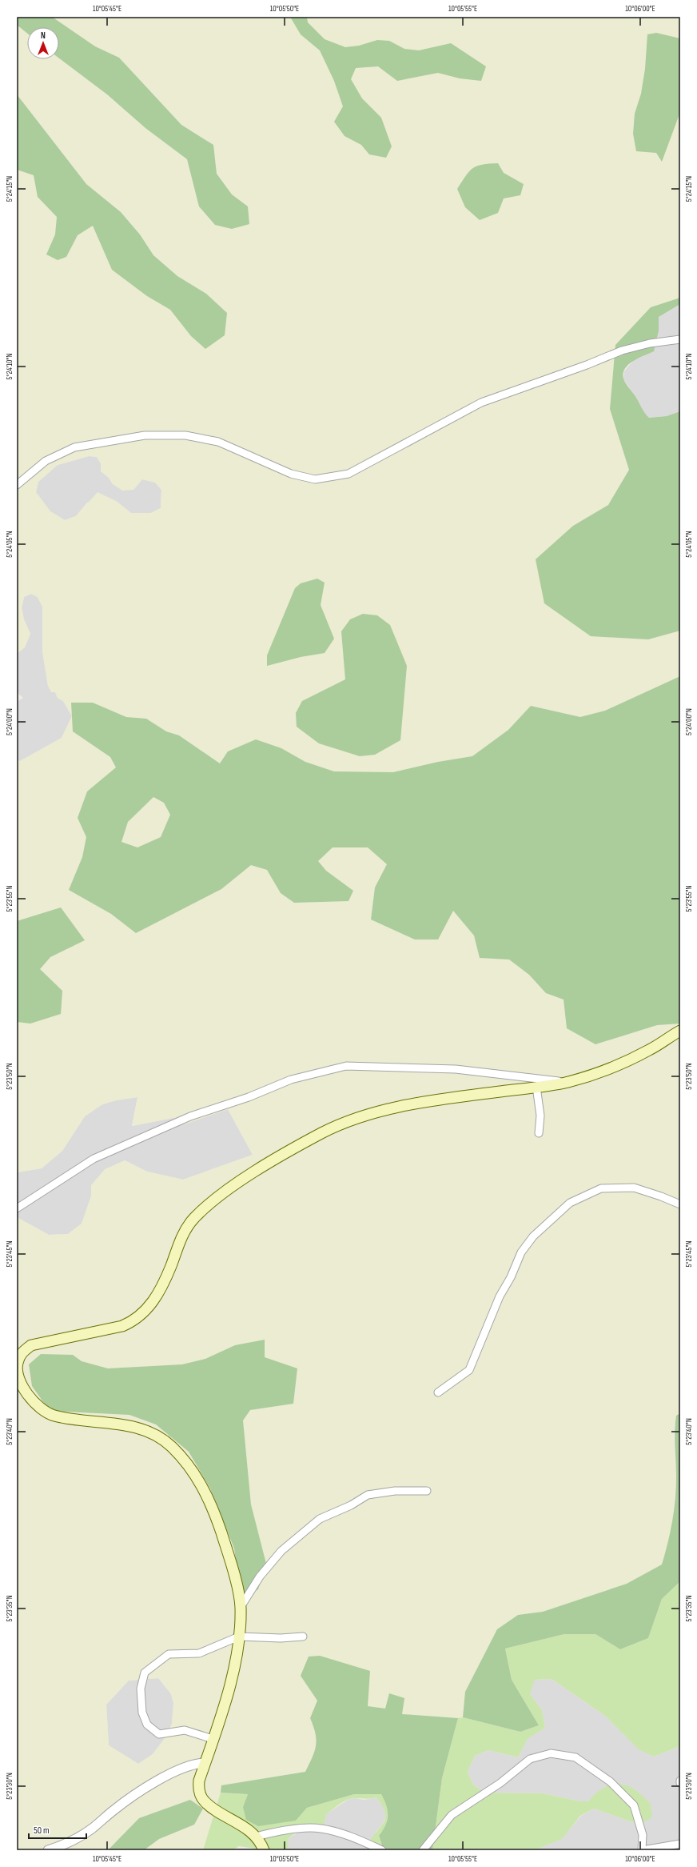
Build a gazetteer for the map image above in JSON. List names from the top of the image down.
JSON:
{
  "scale_bar": "50 m",
  "north": "top",
  "coordinates": [
    "10°05'45\"E",
    "10°05'50\"E",
    "10°05'55\"E",
    "10°06'00\"E",
    "5°24'15\"N",
    "5°24'10\"N",
    "5°24'05\"N",
    "5°24'00\"N",
    "5°23'55\"N",
    "5°23'50\"N",
    "5°23'45\"N",
    "5°23'40\"N",
    "5°23'35\"N",
    "5°23'30\"N"
  ]
}
